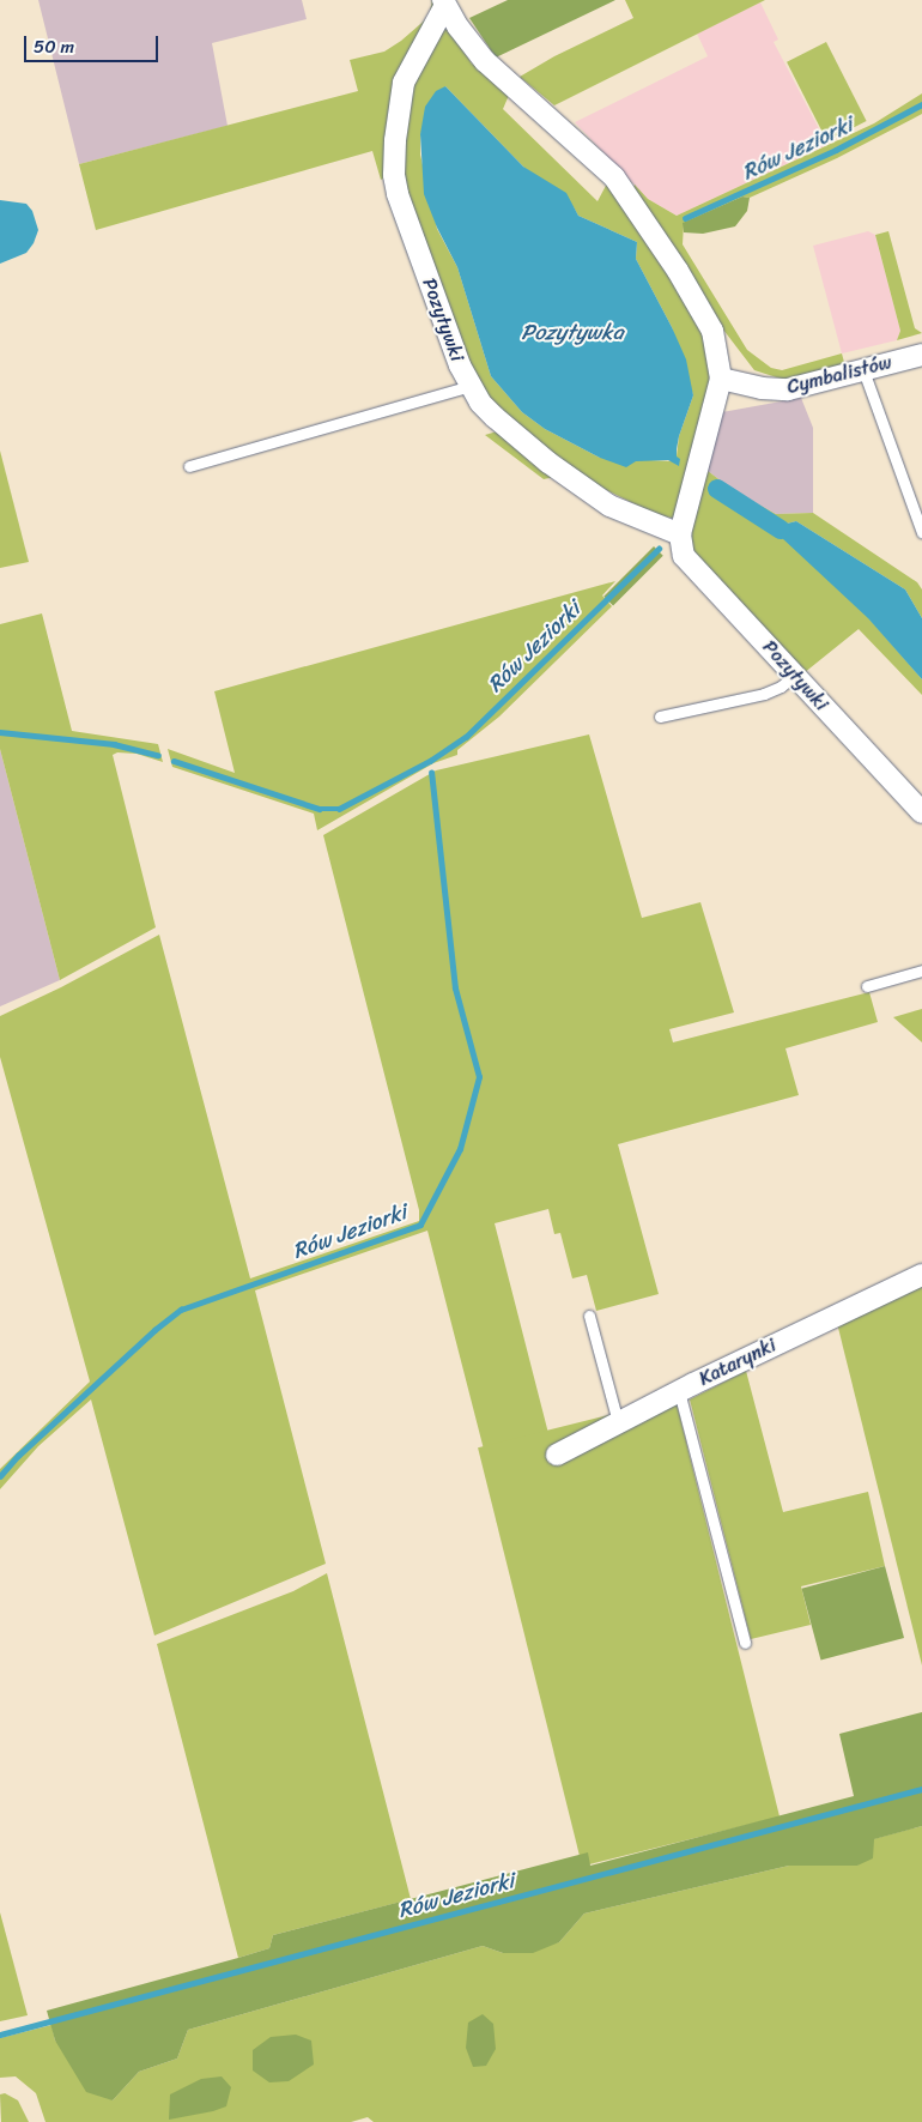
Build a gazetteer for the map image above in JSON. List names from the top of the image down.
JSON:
{
  "streets": {
    "street": ["Pozytywki", "Cymbalistów", "Katarynki"]
  },
  "crossings": [
    ["Pozytywki", "Cymbalistów"]
  ],
  "water": ["Rów Jeziorki", "Pozytywka"],
  "scale_bar": "50 m"
}
